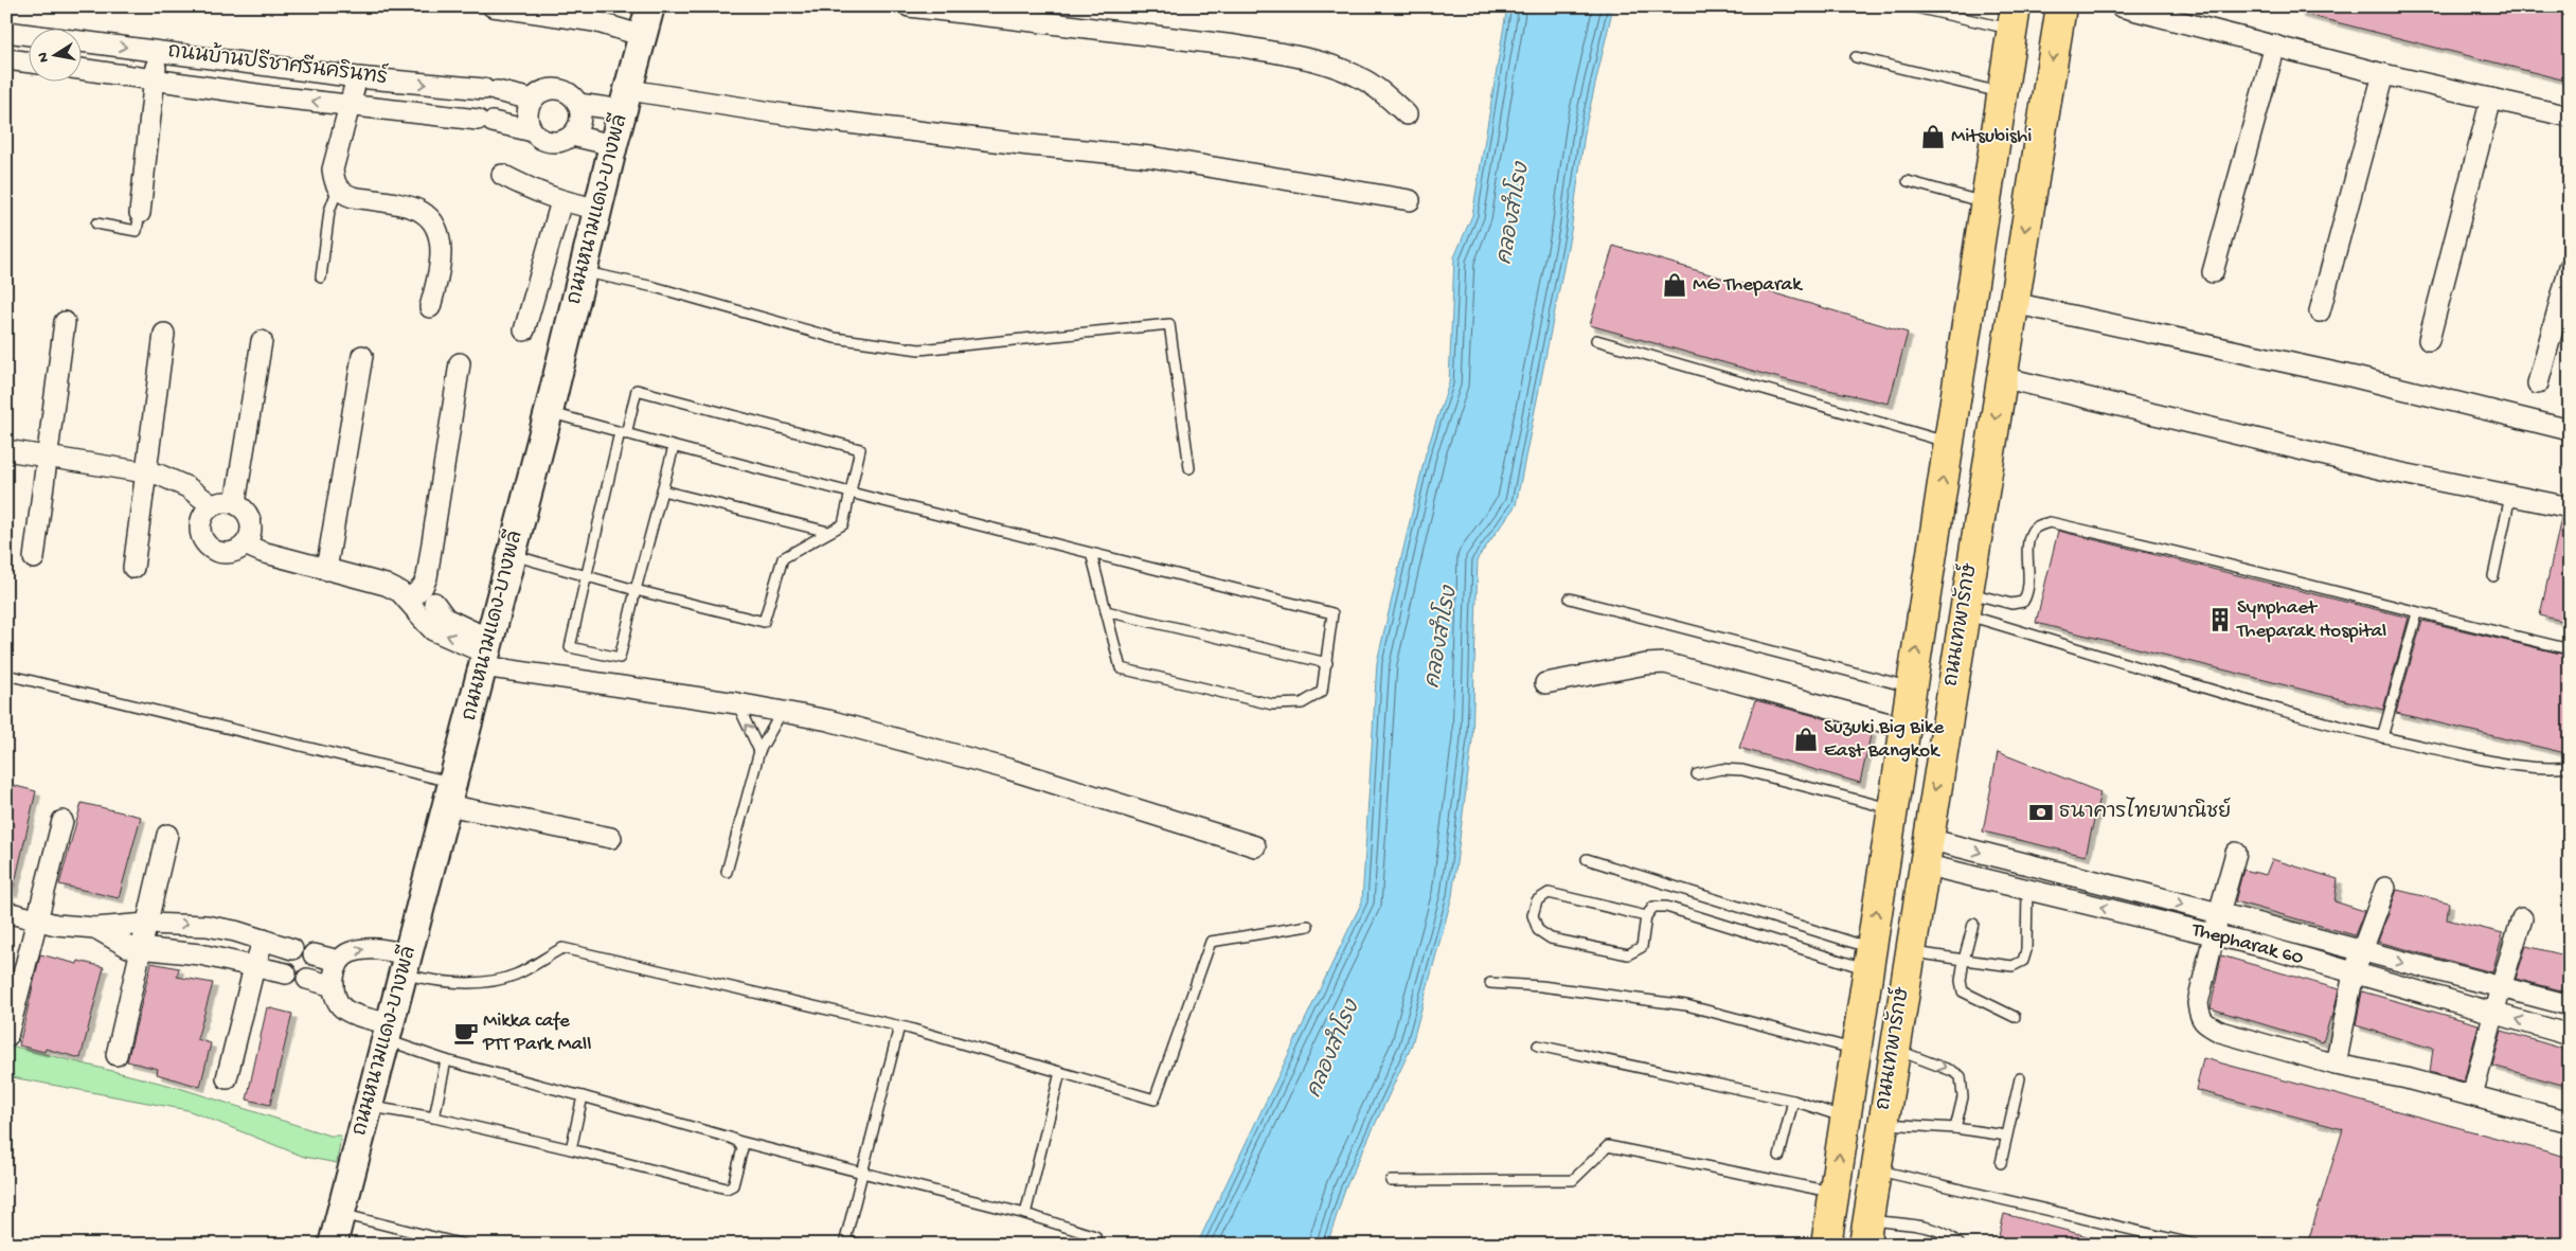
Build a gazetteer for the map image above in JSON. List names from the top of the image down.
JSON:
{
  "streets": {
    "main road": ["ถนนหนามแดง-บางพลี", "ถนนเทพารักษ์"],
    "street": ["ถนนบ้านปรีชาศรีนครินทร์", "Thepharak 60"]
  },
  "crossings": [
    ["ถนนเทพารักษ์", "Thepharak 60"]
  ],
  "water": ["คลองสำโรง"],
  "places": {
    "shop": ["Mitsubishi", "MG Theparak", "Suzuki Big Bike East Bangkok"],
    "building": ["Synphaet Theparak Hospital"],
    "bank": ["ธนาคารไทยพาณิชย์"],
    "cafe": ["Mikka cafe PTT Park Mall"]
  },
  "north": "left"
}
